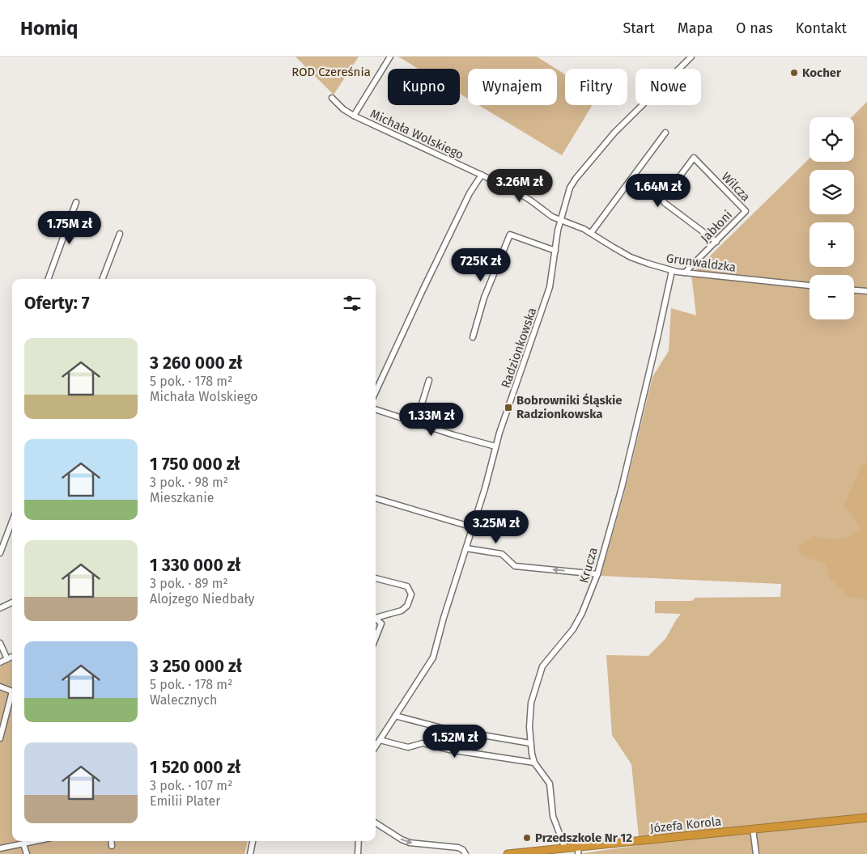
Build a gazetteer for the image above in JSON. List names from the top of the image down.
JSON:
{
  "streets": {
    "highway": ["Józefa Korola"],
    "street": [
      "Michała Wolskiego",
      "Wilcza",
      "Jabłoni",
      "Grunwaldzka",
      "Radzionkowska",
      "Krucza"
    ]
  },
  "crossings": [
    ["Michała Wolskiego", "Grunwaldzka"],
    ["Michała Wolskiego", "Radzionkowska"],
    ["Wilcza", "Jabłoni"],
    ["Jabłoni", "Grunwaldzka"],
    ["Grunwaldzka", "Radzionkowska"],
    ["Grunwaldzka", "Krucza"],
    ["Krucza", "Józefa Korola"]
  ],
  "parks": ["ROD Czereśnia"],
  "places": {
    "other": ["Kocher", "Przedszkole Nr 12"],
    "transit": ["Bobrowniki Śląskie Radzionkowska"]
  },
  "page": {
    "header": "Homiq",
    "nav": [
      "Start",
      "Mapa",
      "O nas",
      "Kontakt"
    ],
    "chip": [
      "Kupno",
      "Wynajem",
      "Filtry",
      "Nowe"
    ],
    "map_buttons": ["+", "−"],
    "price": [
      "3.26M zł",
      "1.64M zł",
      "1.75M zł",
      "725K zł",
      "1.33M zł",
      "3.25M zł",
      "1.52M zł"
    ],
    "heading": "Oferty: 7",
    "list": [
      {
        "name": "3 260 000 zł",
        "note": "5 pok. · 178 m² · Michała Wolskiego"
      },
      {
        "name": "1 750 000 zł",
        "note": "3 pok. · 98 m² · Mieszkanie"
      },
      {
        "name": "1 330 000 zł",
        "note": "3 pok. · 89 m² · Alojzego Niedbały"
      },
      {
        "name": "3 250 000 zł",
        "note": "5 pok. · 178 m² · Walecznych"
      },
      {
        "name": "1 520 000 zł",
        "note": "3 pok. · 107 m² · Emilii Plater"
      }
    ]
  }
}
